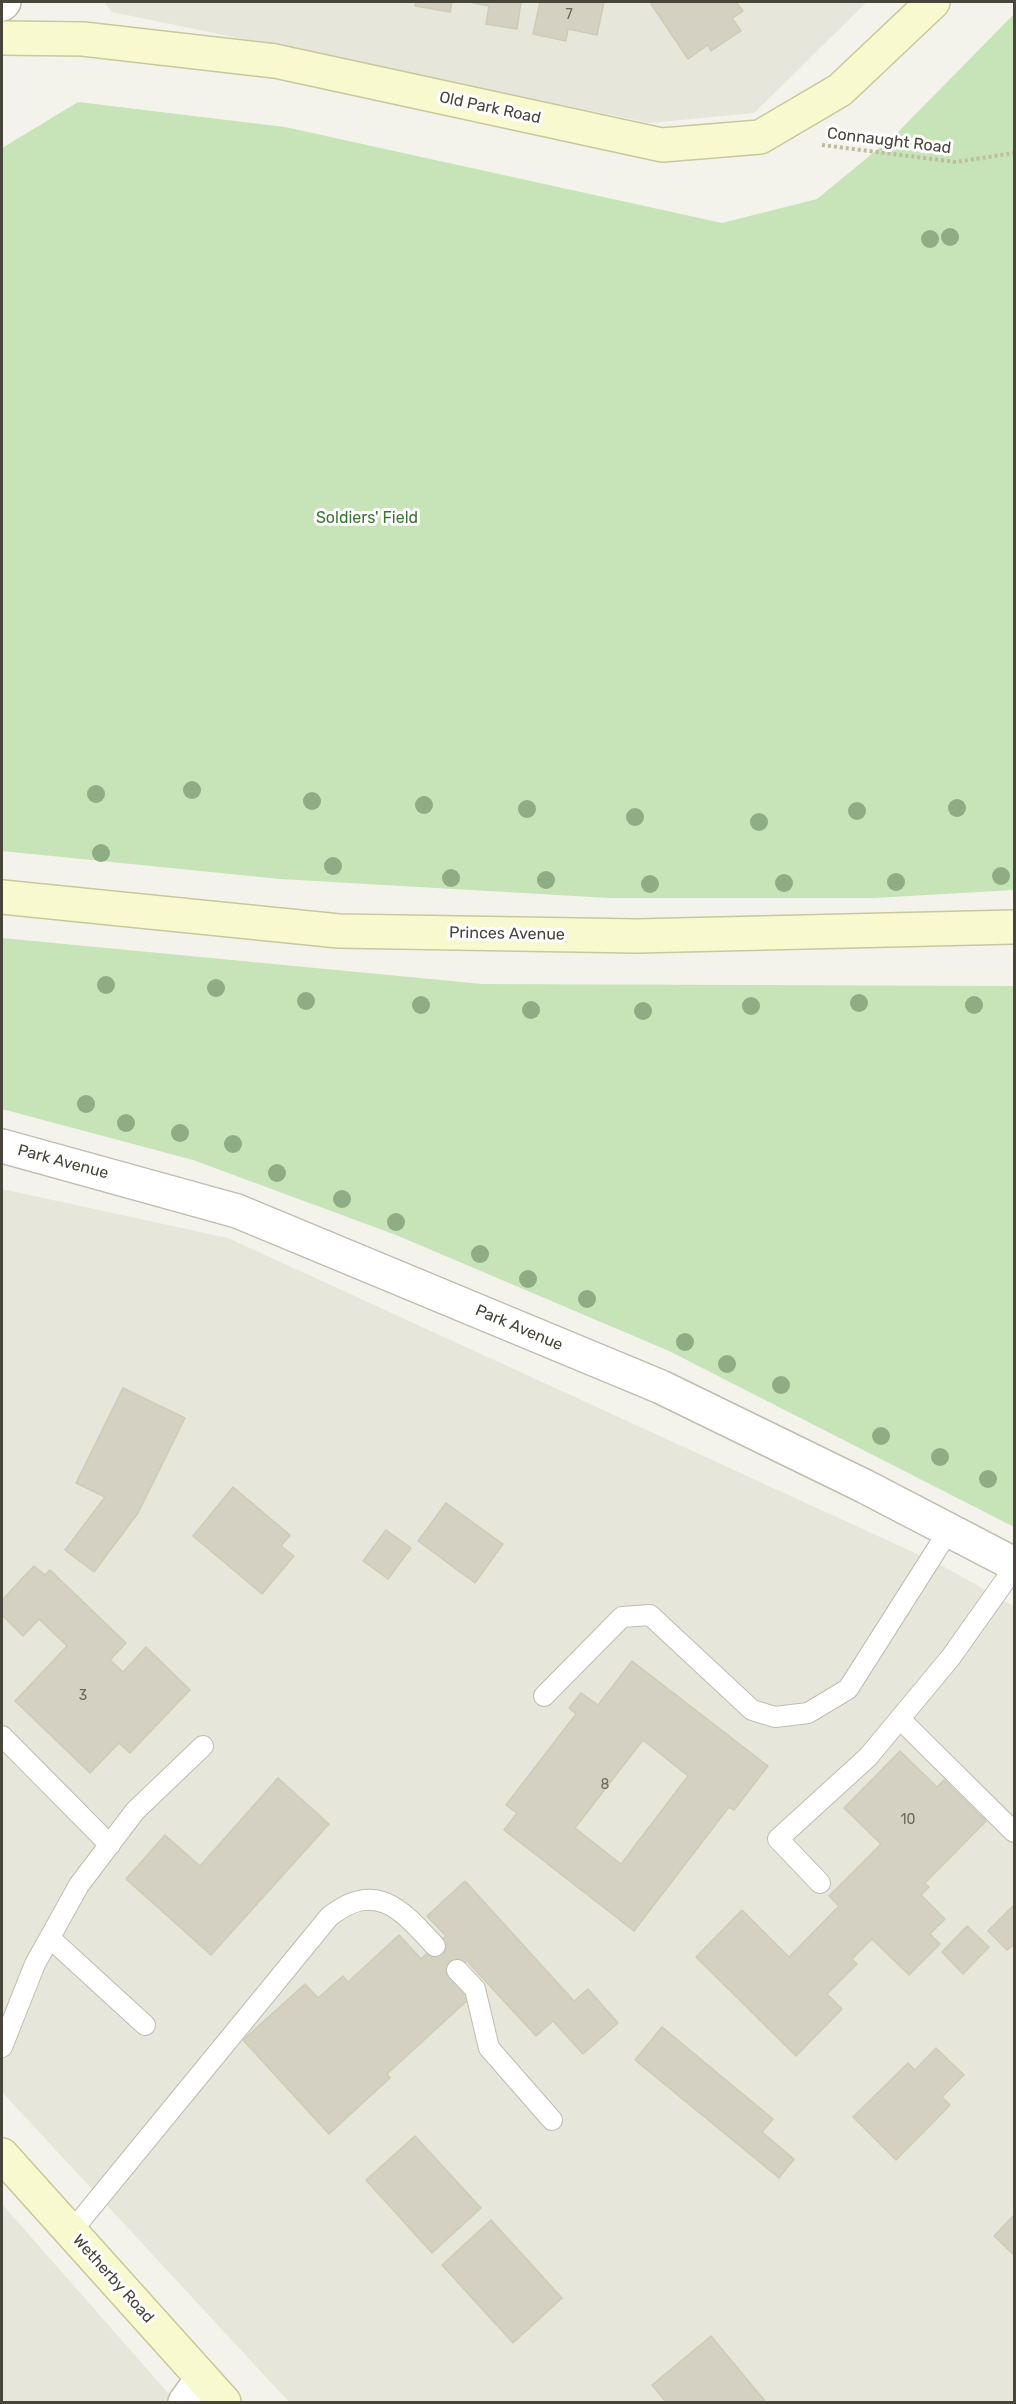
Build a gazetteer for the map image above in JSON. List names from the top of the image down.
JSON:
{
  "streets": {
    "street": [
      "Old Park Road",
      "Princes Avenue",
      "Park Avenue",
      "Wetherby Road"
    ],
    "path": ["Connaught Road"]
  },
  "parks": ["Soldiers' Field"],
  "house_numbers": [
    "7",
    "3",
    "8",
    "10"
  ]
}
